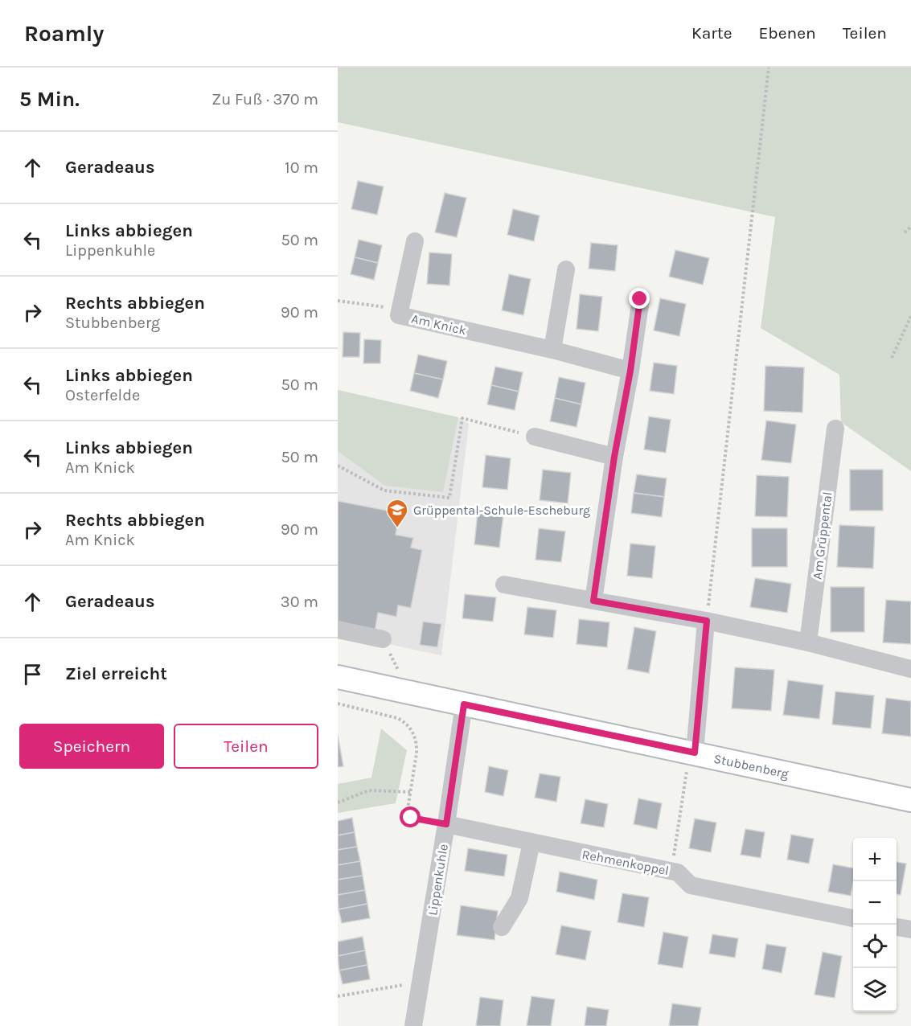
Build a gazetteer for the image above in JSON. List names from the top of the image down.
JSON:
{
  "streets": {
    "main road": ["Stubbenberg"],
    "street": [
      "Am Knick",
      "Am Grüppental",
      "Rehmenkoppel",
      "Lippenkuhle"
    ]
  },
  "crossings": [
    ["Stubbenberg", "Lippenkuhle"],
    ["Rehmenkoppel", "Lippenkuhle"]
  ],
  "places": {
    "school or university": ["Grüppental-Schule-Escheburg"]
  },
  "page": {
    "header": "Roamly",
    "nav": ["Karte", "Ebenen", "Teilen"],
    "heading": ["5 Min.", "Zu Fuß · 370 m"],
    "list": [
      ["Geradeaus", "10 m"],
      ["Links abbiegen", "Lippenkuhle", "50 m"],
      ["Rechts abbiegen", "Stubbenberg", "90 m"],
      ["Links abbiegen", "Osterfelde", "50 m"],
      ["Links abbiegen", "Am Knick", "50 m"],
      ["Rechts abbiegen", "Am Knick", "90 m"],
      ["Geradeaus", "30 m"],
      "Ziel erreicht"
    ],
    "buttons": ["Speichern", "Teilen"],
    "map_buttons": ["+", "−"]
  }
}
